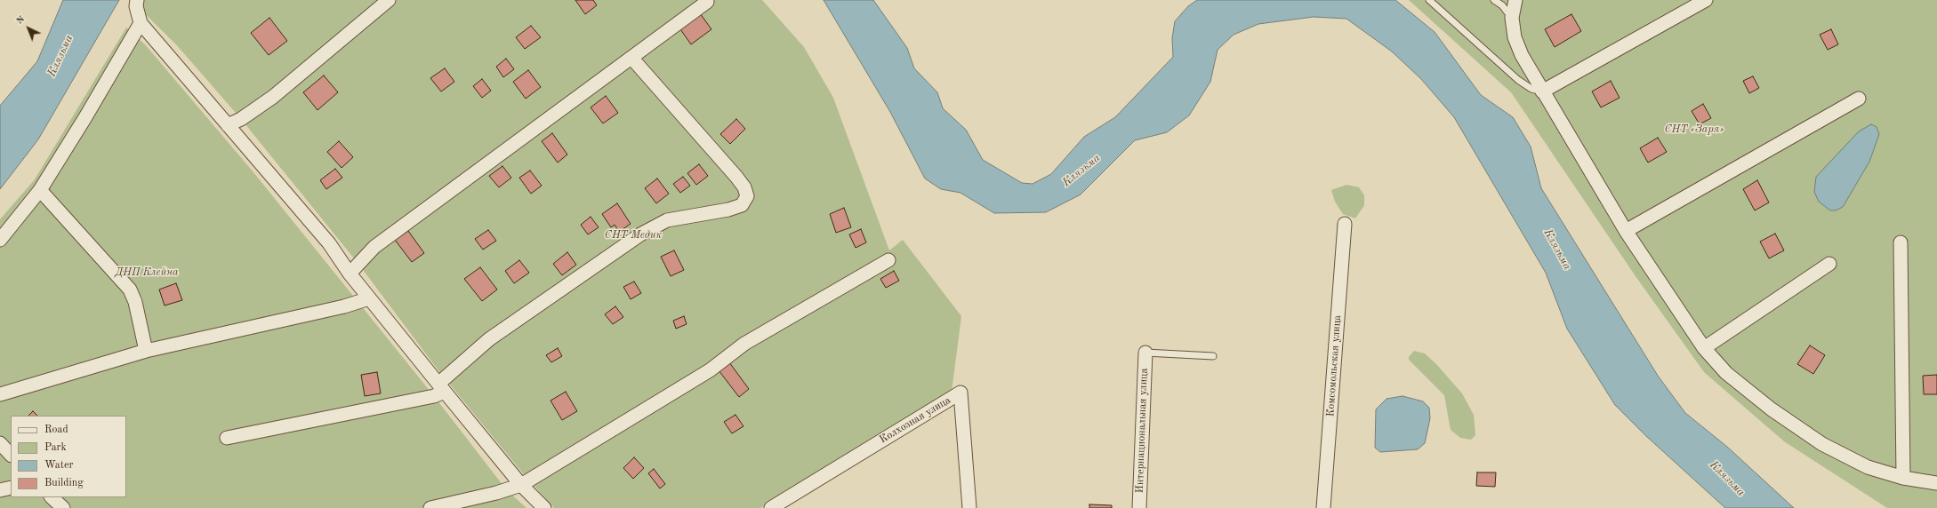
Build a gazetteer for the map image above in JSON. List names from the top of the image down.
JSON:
{
  "streets": {
    "street": ["Комсомольская улица", "Колхозная улица", "Интернациональная улица"]
  },
  "water": ["Клязьма"],
  "parks": ["СНТ «Заря»", "СНТ Медик", "ДНП Клейна"],
  "legend": [
    "Road",
    "Park",
    "Water",
    "Building"
  ],
  "north": "top left"
}
